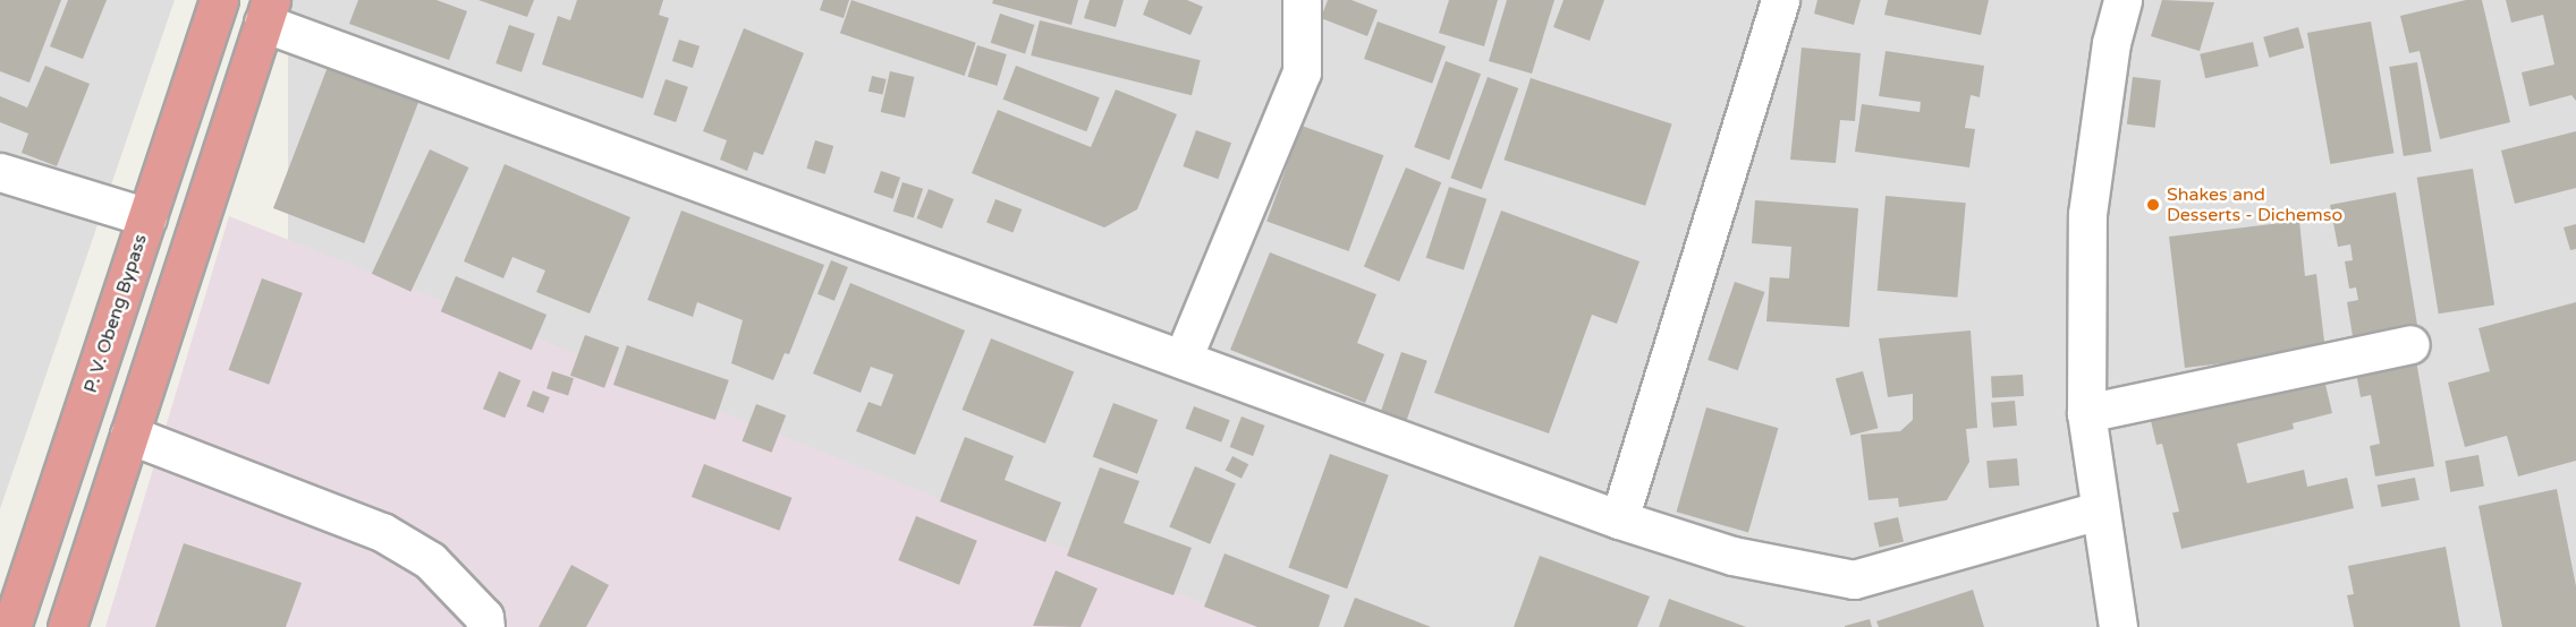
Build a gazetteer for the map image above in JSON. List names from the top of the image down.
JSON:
{
  "streets": {
    "highway": ["P. V. Obeng Bypass"]
  },
  "places": ["Shakes and Desserts - Dichemso"]
}
